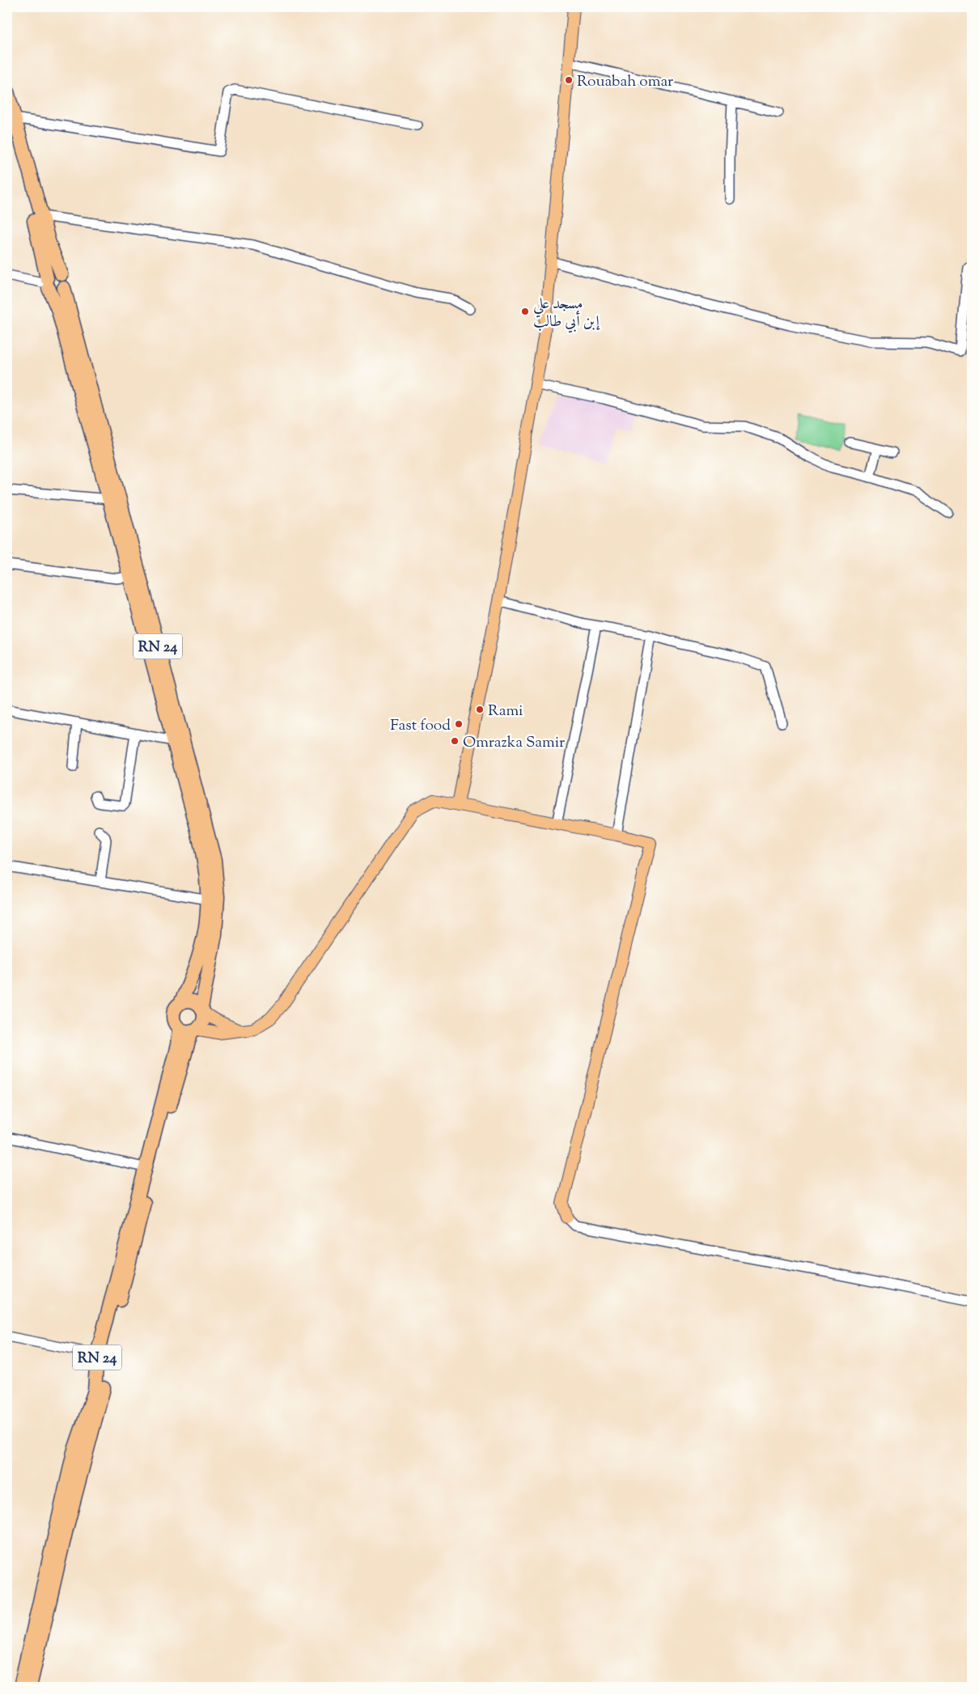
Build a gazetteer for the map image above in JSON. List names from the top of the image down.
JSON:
{
  "streets": {
    "highway": ["RN 24"]
  },
  "places": [
    "Rouabah omar",
    "مسجد علي إبن أبي طالب",
    "Rami",
    "Fast food",
    "Omrazka Samir"
  ]
}
